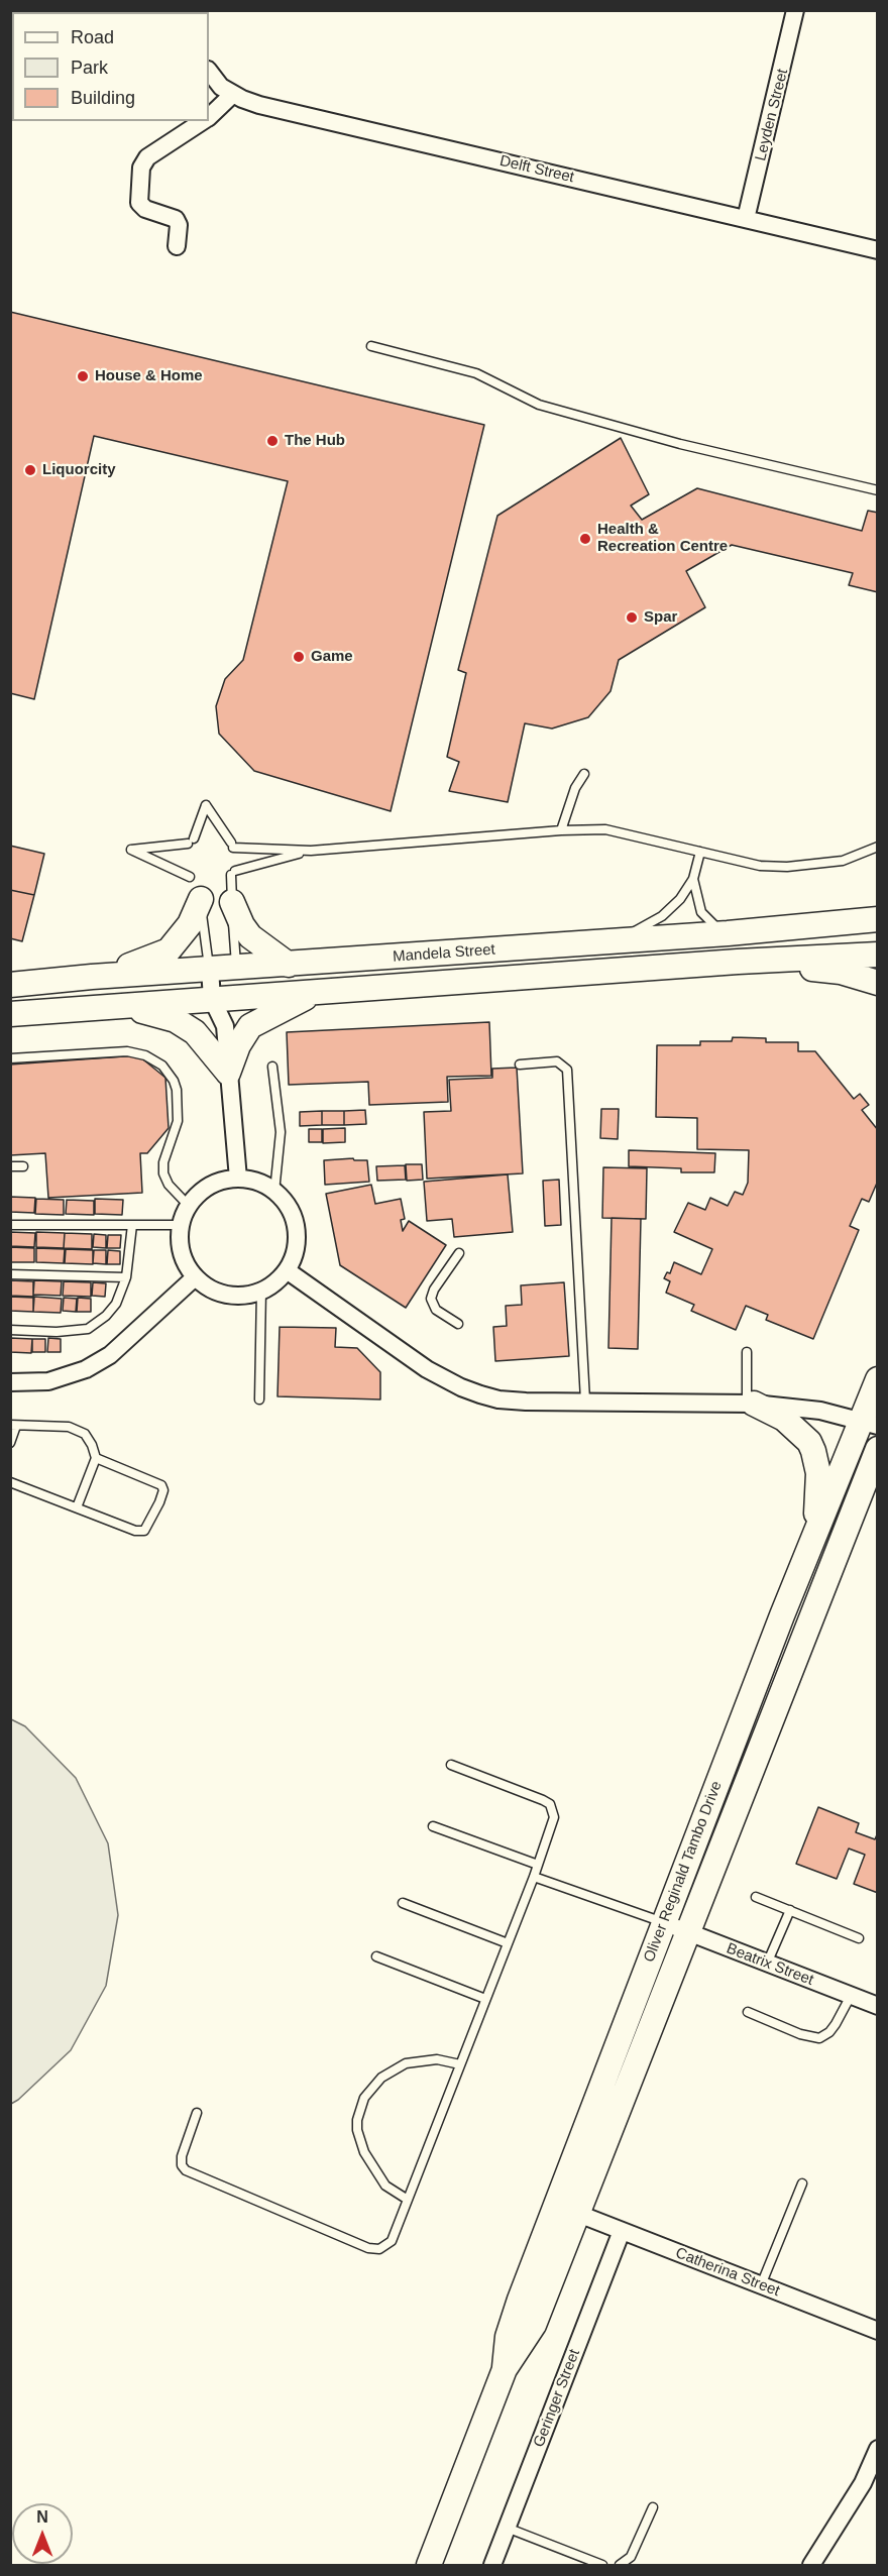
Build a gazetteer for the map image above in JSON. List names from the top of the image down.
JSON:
{
  "streets": {
    "main road": ["Mandela Street", "Oliver Reginald Tambo Drive"],
    "street": [
      "Leyden Street",
      "Delft Street",
      "Beatrix Street",
      "Catherina Street",
      "Geringer Street"
    ]
  },
  "crossings": [
    ["Leyden Street", "Delft Street"],
    ["Oliver Reginald Tambo Drive", "Beatrix Street"],
    ["Oliver Reginald Tambo Drive", "Catherina Street"],
    ["Catherina Street", "Geringer Street"]
  ],
  "places": [
    "House & Home",
    "The Hub",
    "Liquorcity",
    "Health & Recreation Centre",
    "Spar",
    "Game"
  ],
  "legend": ["Road", "Park", "Building"],
  "north": "top"
}
